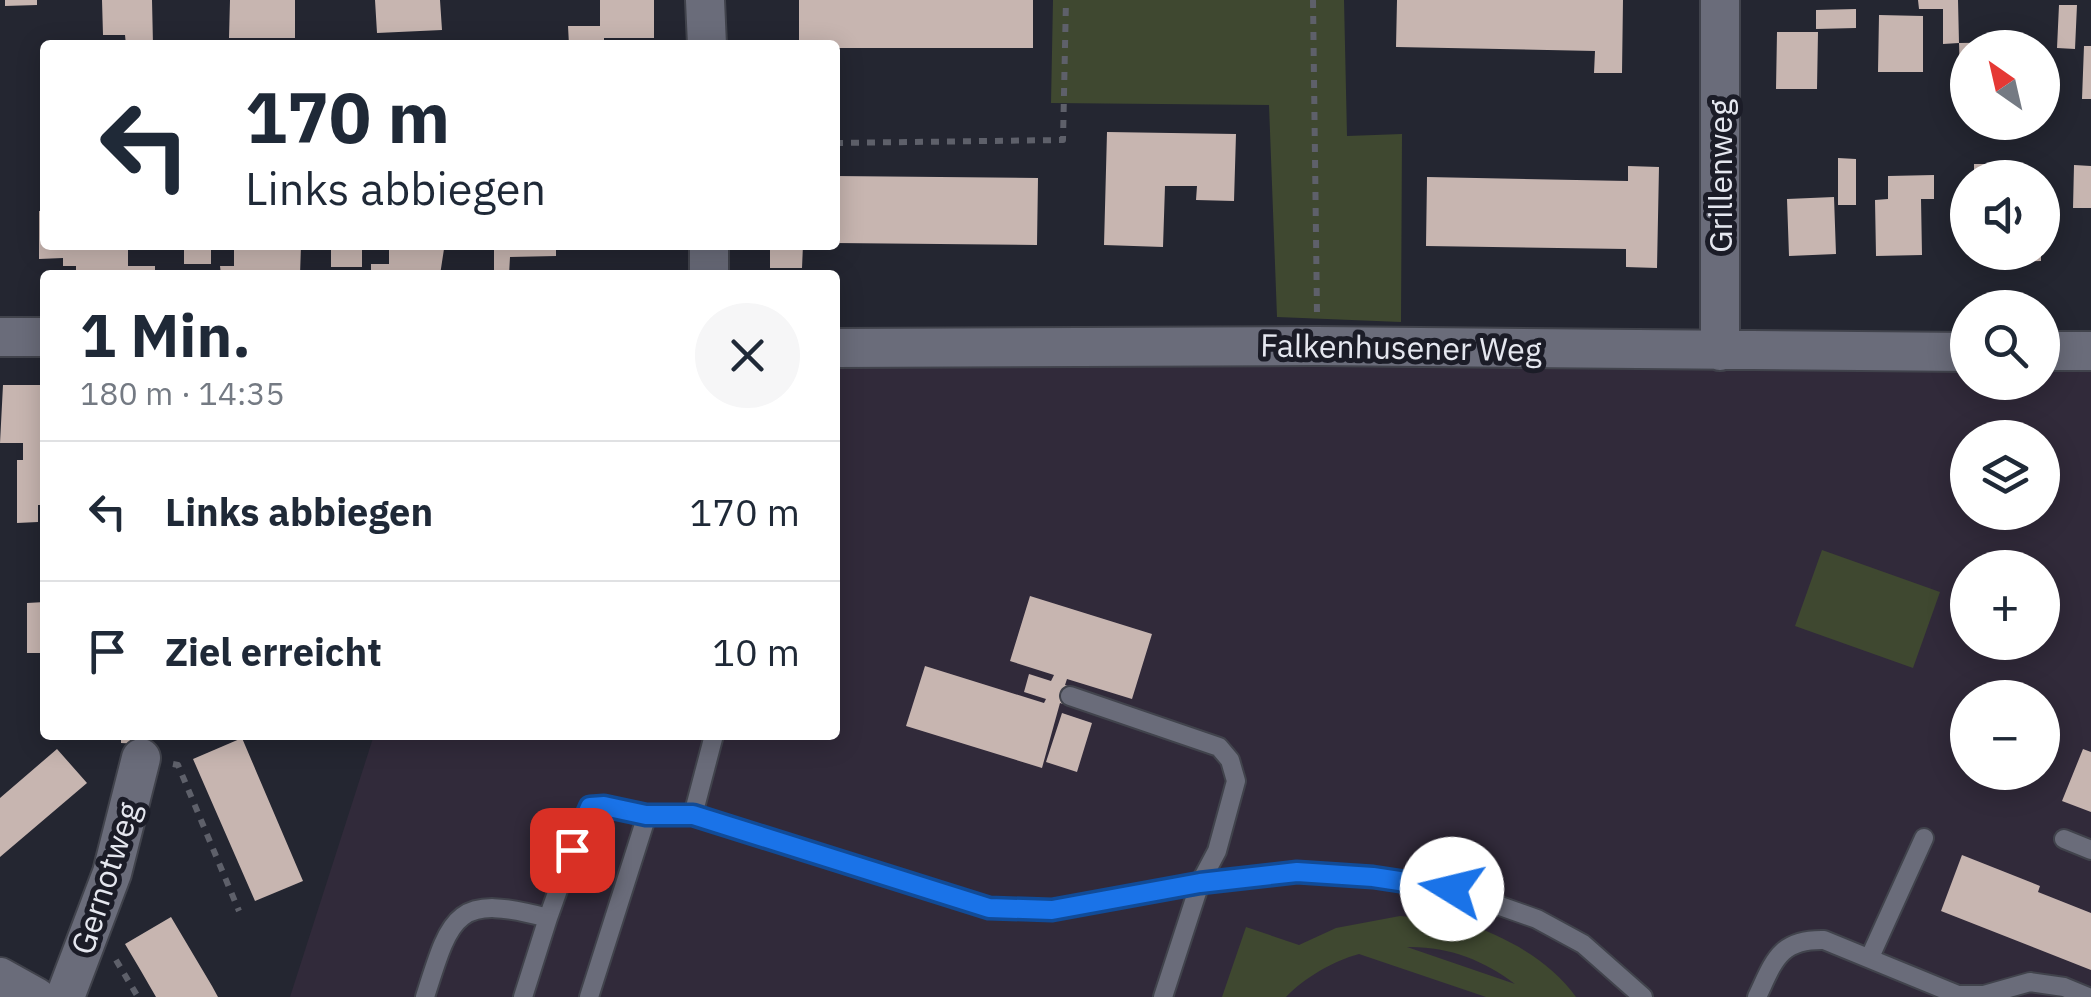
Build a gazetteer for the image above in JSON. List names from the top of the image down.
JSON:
{
  "streets": {
    "street": ["Grillenweg", "Falkenhusener Weg", "Gernotweg"]
  },
  "crossings": [
    ["Grillenweg", "Falkenhusener Weg"]
  ],
  "north": "top left",
  "page": {
    "map_buttons": ["+", "−"],
    "turn": ["170 m", "Links abbiegen"],
    "heading": ["1 Min.", "180 m · 14:35"],
    "list": [
      {
        "name": "Links abbiegen",
        "value": "170 m"
      },
      {
        "name": "Ziel erreicht",
        "value": "10 m"
      }
    ]
  }
}
